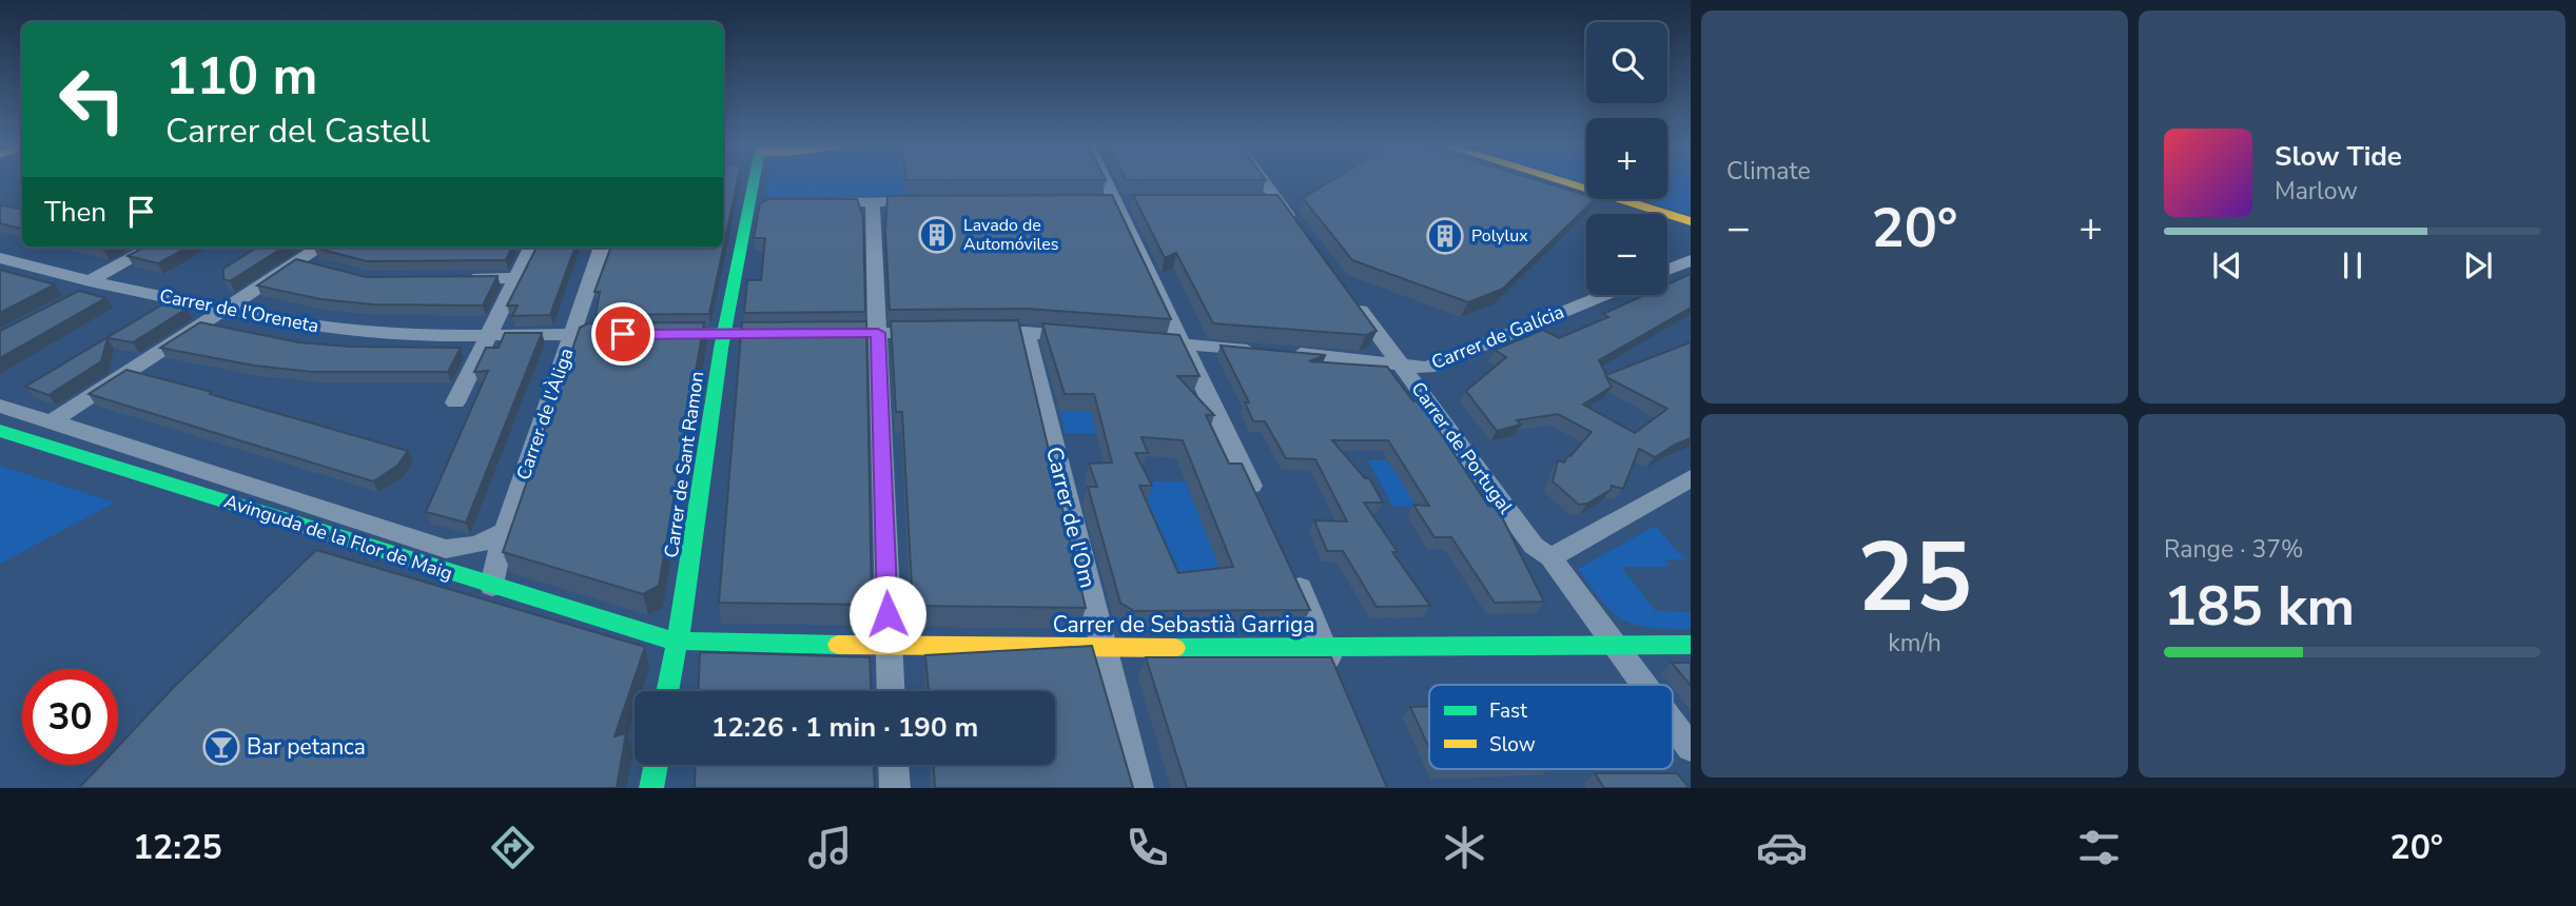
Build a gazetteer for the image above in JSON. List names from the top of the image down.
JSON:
{
  "streets": {
    "street": [
      "Carrer de l'Oreneta",
      "Carrer de Galícia",
      "Carrer de l'Àliga",
      "Carrer de Portugal",
      "Carrer de Sant Ramon",
      "Carrer de l'Om",
      "Avinguda de la Flor de Maig",
      "Carrer de Sebastià Garriga"
    ]
  },
  "crossings": [
    ["Carrer de l'Oreneta", "Carrer de l'Àliga"],
    ["Carrer de Galícia", "Carrer de Portugal"],
    ["Carrer de l'Àliga", "Avinguda de la Flor de Maig"],
    ["Carrer de Portugal", "Carrer de Sebastià Garriga"],
    ["Carrer de Sant Ramon", "Avinguda de la Flor de Maig"],
    ["Carrer de Sant Ramon", "Carrer de Sebastià Garriga"],
    ["Carrer de l'Om", "Carrer de Sebastià Garriga"],
    ["Avinguda de la Flor de Maig", "Carrer de Sebastià Garriga"]
  ],
  "places": {
    "building": ["Lavado de Automóviles", "Polylux"],
    "bar": ["Bar petanca"]
  },
  "legend": ["Fast", "Slow"],
  "page": {
    "tile": [
      "Climate",
      ["25", "km/h"],
      ["Range · 37%", "185 km"]
    ],
    "map_buttons": ["+", "−"],
    "turn": ["110 m", "Carrer del Castell"],
    "song": ["Slow Tide", "Marlow"],
    "then": "Then",
    "heat": ["−", "20°", "+"],
    "limit": "30",
    "trip": "12:26 · 1 min · 190 m",
    "tabs": ["12:25", "20°"]
  }
}
